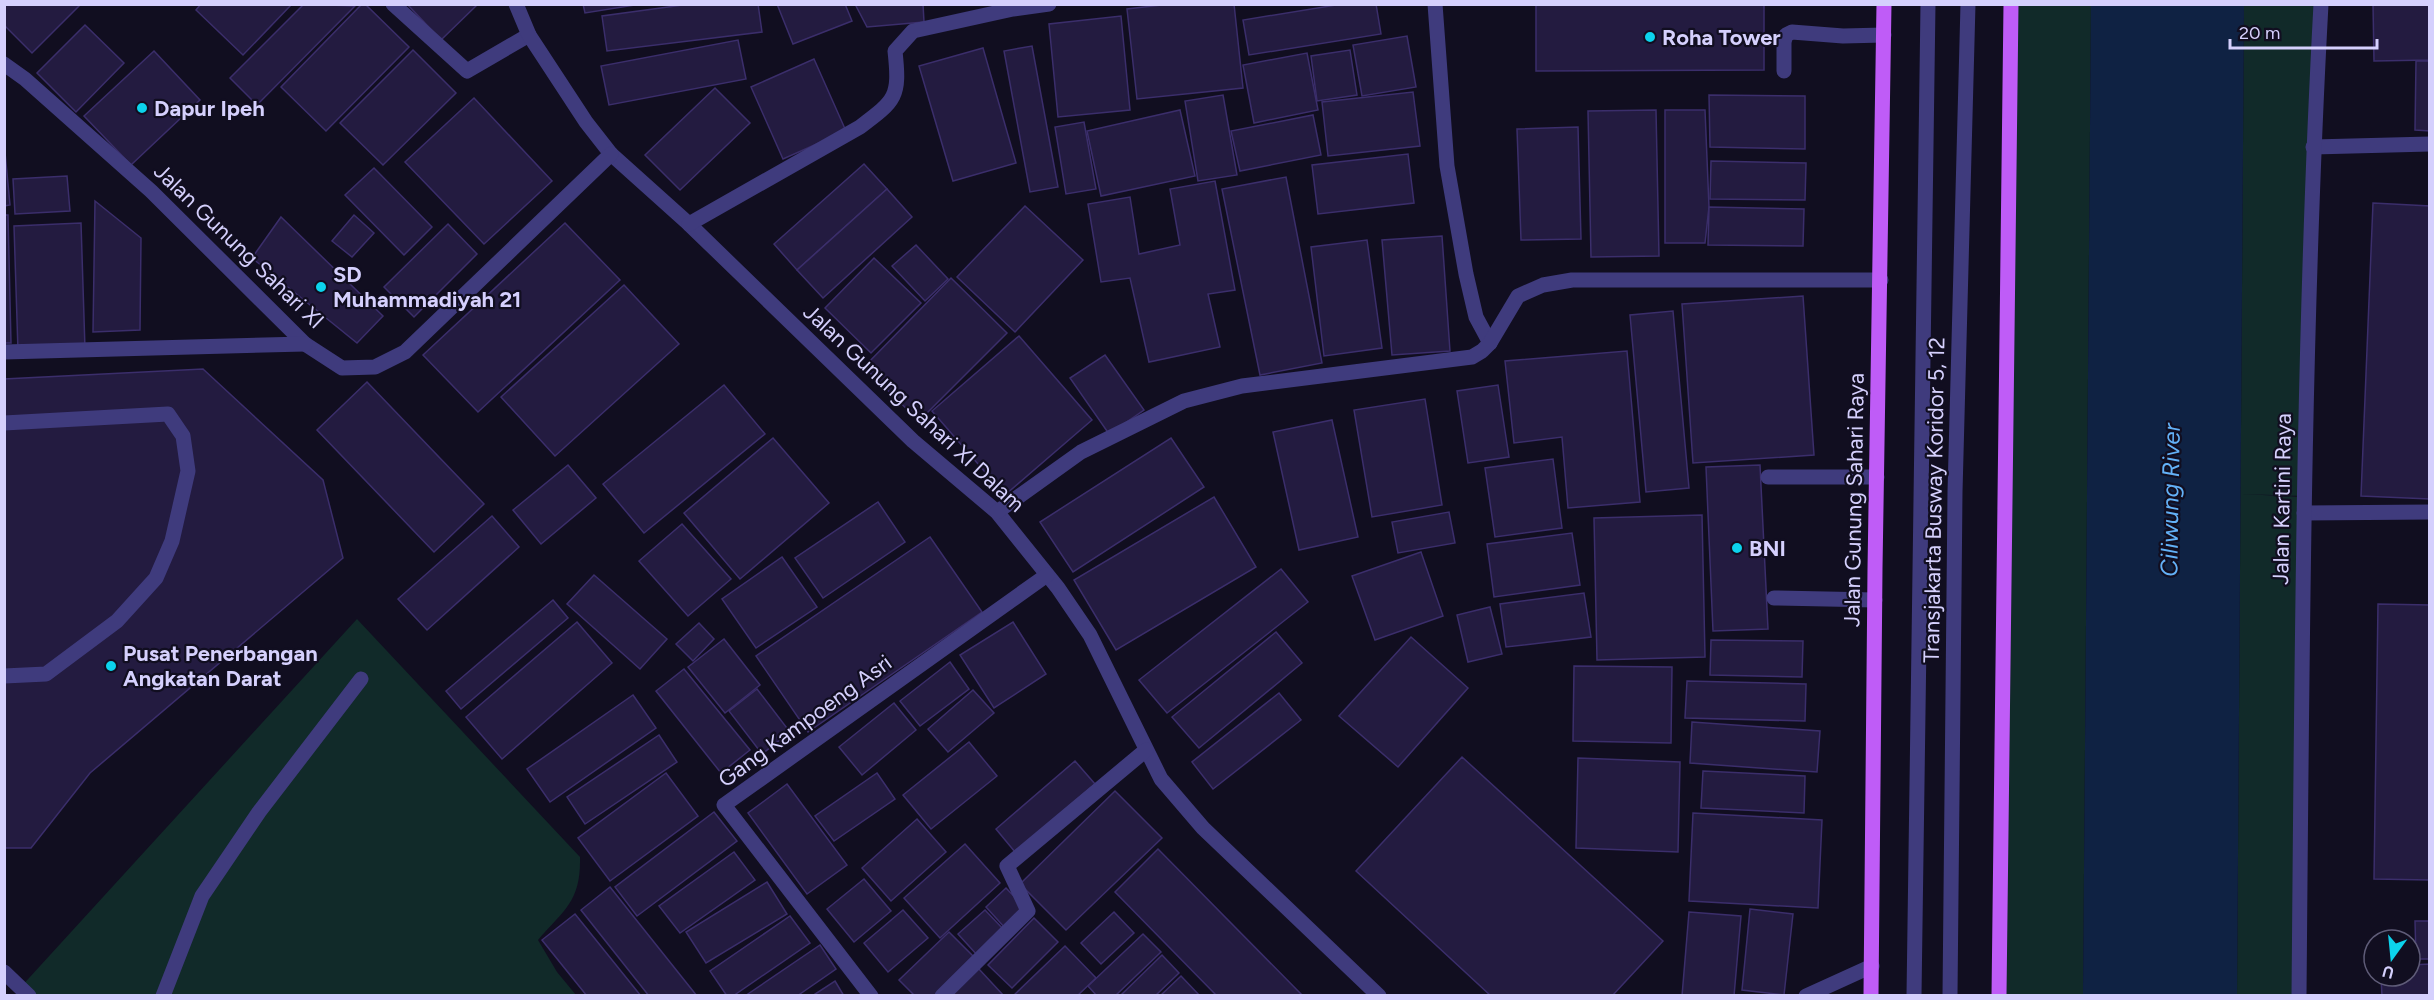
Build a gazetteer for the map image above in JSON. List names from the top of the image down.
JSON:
{
  "streets": {
    "main road": ["Jalan Gunung Sahari Raya"],
    "street": [
      "Jalan Gunung Sahari XI",
      "Jalan Gunung Sahari XI Dalam",
      "Jalan Kartini Raya",
      "Transjakarta Busway Koridor 5, 12",
      "Gang Kampoeng Asri"
    ]
  },
  "crossings": [
    ["Jalan Gunung Sahari XI", "Jalan Gunung Sahari XI Dalam"],
    ["Jalan Gunung Sahari XI Dalam", "Gang Kampoeng Asri"]
  ],
  "water": ["Ciliwung River"],
  "places": [
    "Roha Tower",
    "Dapur Ipeh",
    "SD Muhammadiyah 21",
    "BNI",
    "Pusat Penerbangan Angkatan Darat"
  ],
  "scale_bar": "20 m",
  "north": "bottom"
}
